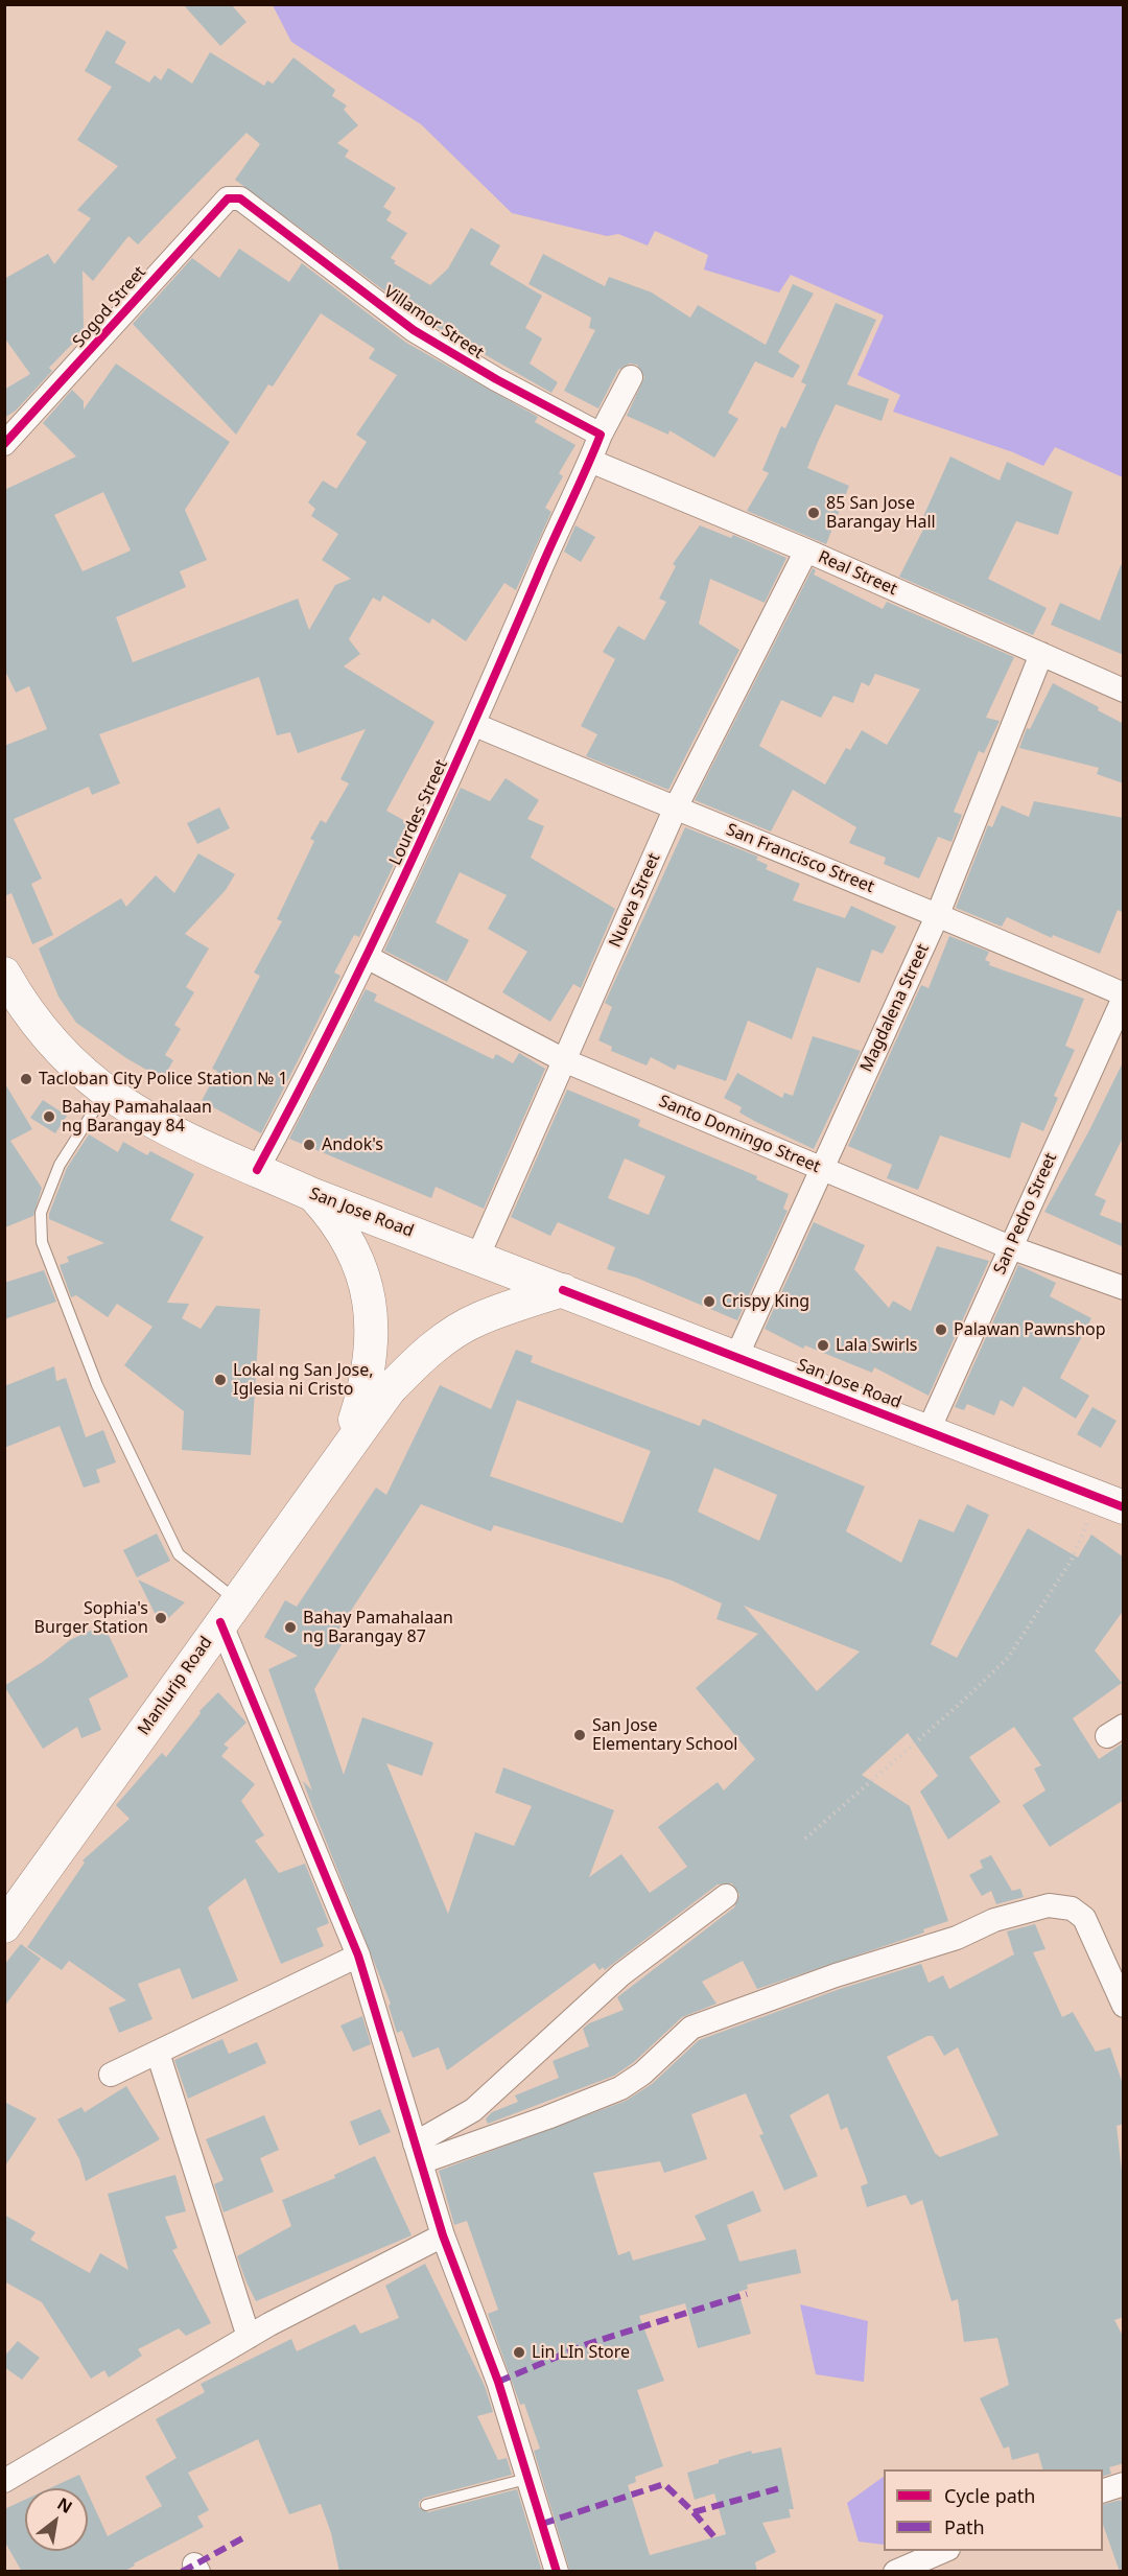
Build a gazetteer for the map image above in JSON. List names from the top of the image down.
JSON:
{
  "streets": {
    "main road": ["San Jose Road", "Manlurip Road"],
    "street": [
      "Sogod Street",
      "Villamor Street",
      "Real Street",
      "Lourdes Street",
      "San Francisco Street",
      "Nueva Street",
      "Magdalena Street",
      "Santo Domingo Street",
      "San Pedro Street"
    ]
  },
  "crossings": [
    ["Sogod Street", "Villamor Street"],
    ["Real Street", "Lourdes Street"],
    ["Real Street", "Nueva Street"],
    ["Real Street", "Magdalena Street"],
    ["Lourdes Street", "San Francisco Street"],
    ["Lourdes Street", "Santo Domingo Street"],
    ["Lourdes Street", "San Jose Road"],
    ["San Francisco Street", "Nueva Street"],
    ["San Francisco Street", "Magdalena Street"],
    ["San Francisco Street", "San Pedro Street"],
    ["Nueva Street", "Santo Domingo Street"],
    ["Nueva Street", "San Jose Road"],
    ["Magdalena Street", "Santo Domingo Street"],
    ["Magdalena Street", "San Jose Road"],
    ["Santo Domingo Street", "San Pedro Street"],
    ["San Jose Road", "San Pedro Street"],
    ["San Jose Road", "Manlurip Road"]
  ],
  "places": [
    "85 San Jose Barangay Hall",
    "Tacloban City Police Station № 1",
    "Bahay Pamahalaan ng Barangay 84",
    "Andok's",
    "Crispy King",
    "Palawan Pawnshop",
    "Lala Swirls",
    "Lokal ng San Jose, Iglesia ni Cristo",
    "Sophia's Burger Station",
    "Bahay Pamahalaan ng Barangay 87",
    "San Jose Elementary School",
    "Lin LIn Store"
  ],
  "legend": ["Cycle path", "Path"],
  "north": "top right"
}
